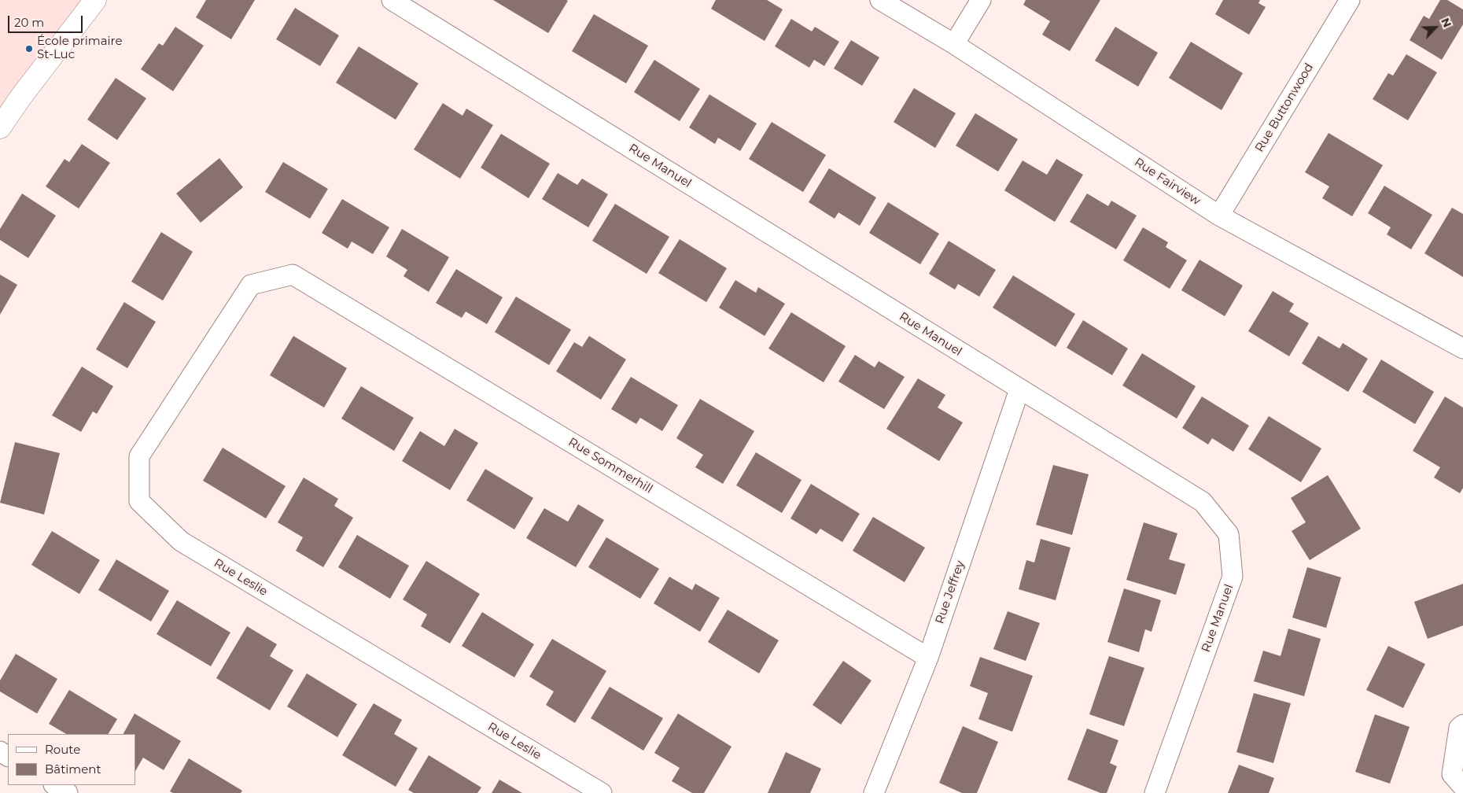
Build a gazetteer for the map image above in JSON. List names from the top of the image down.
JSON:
{
  "streets": {
    "street": [
      "Rue Buttonwood",
      "Rue Manuel",
      "Rue Fairview",
      "Rue Sommerhill",
      "Rue Leslie",
      "Rue Jeffrey"
    ]
  },
  "crossings": [
    ["Rue Buttonwood", "Rue Fairview"],
    ["Rue Manuel", "Rue Jeffrey"],
    ["Rue Sommerhill", "Rue Leslie"],
    ["Rue Sommerhill", "Rue Jeffrey"]
  ],
  "places": ["École primaire St-Luc"],
  "legend": ["Route", "Bâtiment"],
  "scale_bar": "20 m",
  "north": "top right"
}
